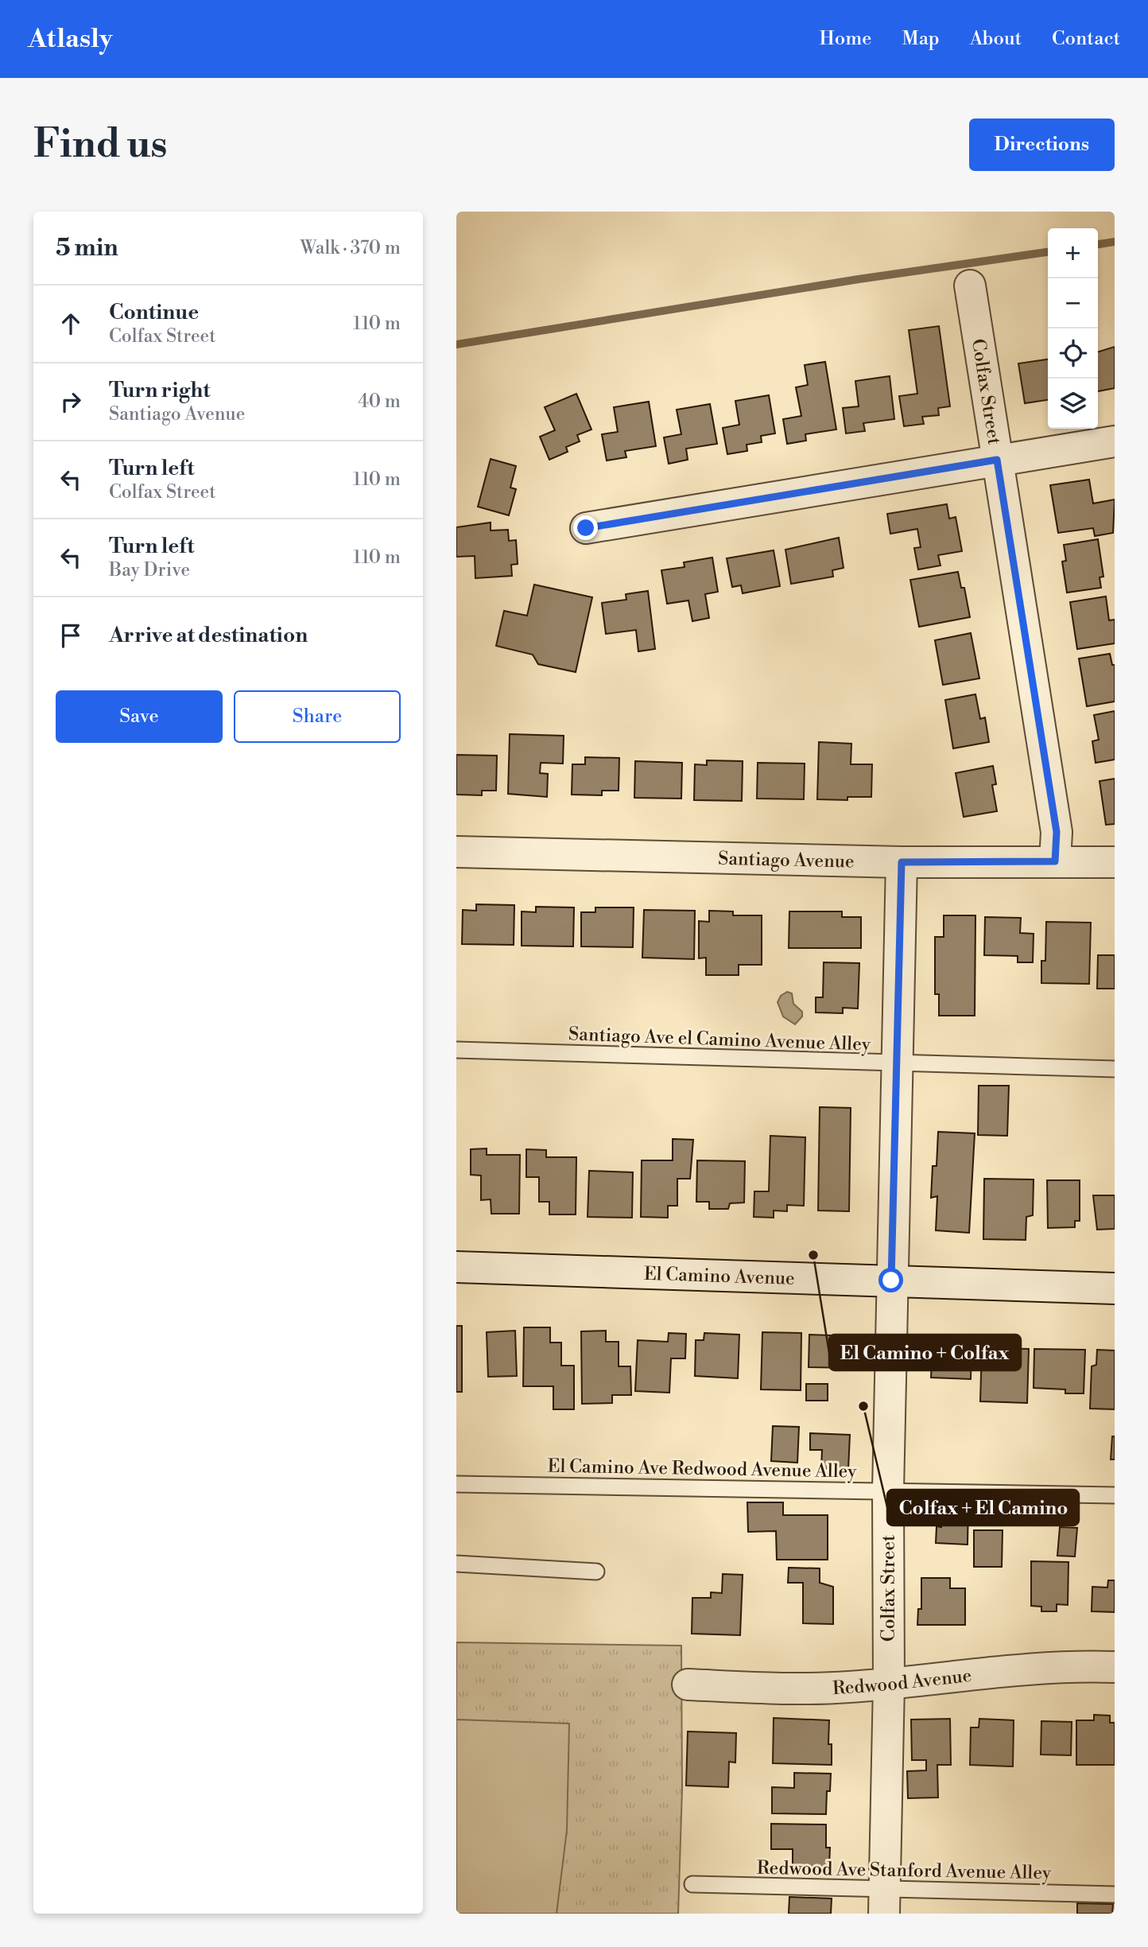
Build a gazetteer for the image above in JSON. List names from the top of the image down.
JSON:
{
  "streets": {
    "street": [
      "Colfax Street",
      "Santiago Avenue",
      "El Camino Avenue",
      "Redwood Avenue"
    ],
    "lane": ["Santiago Ave el Camino Avenue Alley", "El Camino Ave Redwood Avenue Alley", "Redwood Ave Stanford Avenue Alley"]
  },
  "crossings": [
    ["Colfax Street", "Santiago Avenue"],
    ["Colfax Street", "Santiago Ave el Camino Avenue Alley"],
    ["Colfax Street", "El Camino Avenue"],
    ["Colfax Street", "El Camino Ave Redwood Avenue Alley"],
    ["Colfax Street", "Redwood Avenue"],
    ["Colfax Street", "Redwood Ave Stanford Avenue Alley"]
  ],
  "places": ["El Camino + Colfax", "Colfax + El Camino"],
  "page": {
    "header": "Atlasly",
    "nav": [
      "Home",
      "Map",
      "About",
      "Contact"
    ],
    "buttons": [
      "Directions",
      ["Save", "Share"]
    ],
    "title": "Find us",
    "heading": ["5 min", "Walk · 370 m"],
    "map_buttons": ["+", "−"],
    "list": [
      ["Continue", "Colfax Street", "110 m"],
      ["Turn right", "Santiago Avenue", "40 m"],
      ["Turn left", "Colfax Street", "110 m"],
      ["Turn left", "Bay Drive", "110 m"],
      "Arrive at destination"
    ]
  }
}
